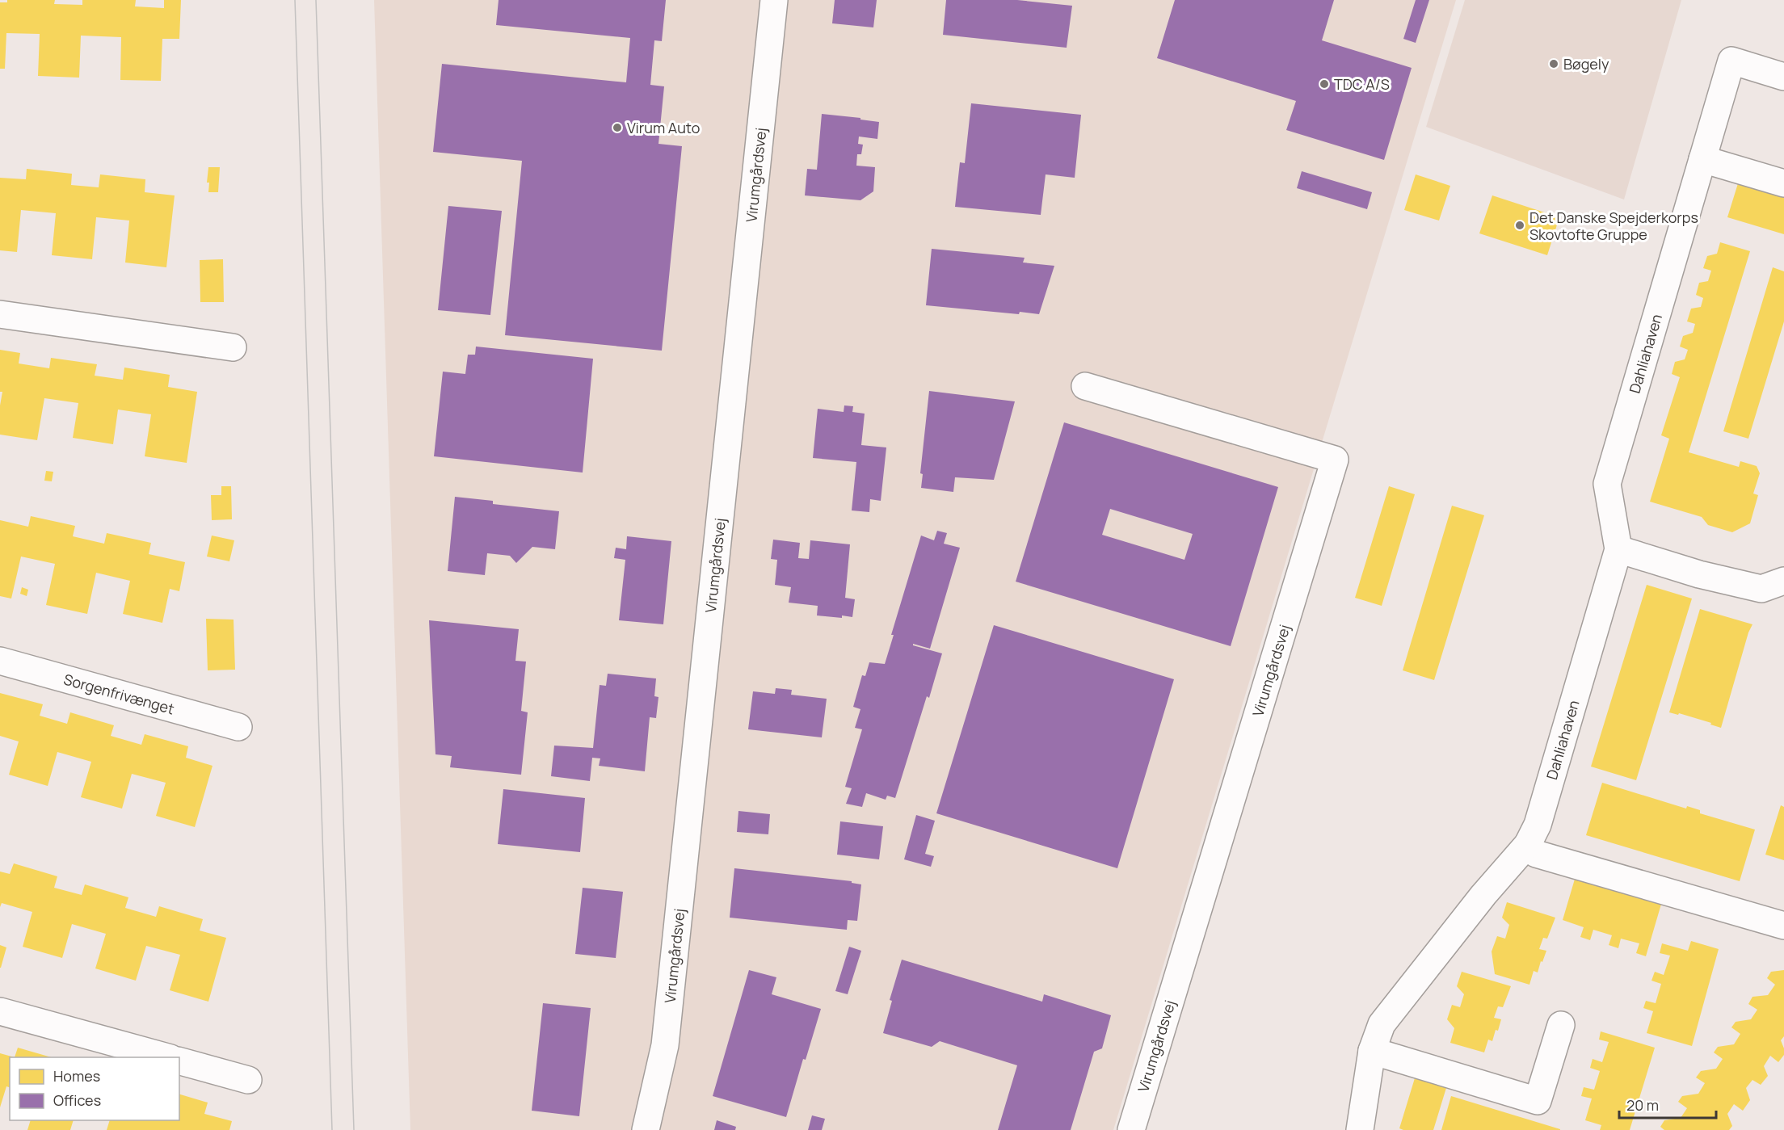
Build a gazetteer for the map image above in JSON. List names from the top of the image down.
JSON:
{
  "streets": {
    "street": ["Virumgårdsvej", "Dahliahaven", "Sorgenfrivænget"]
  },
  "places": [
    "Bøgely",
    "TDC A/S",
    "Virum Auto",
    "Det Danske Spejderkorps Skovtofte Gruppe"
  ],
  "legend": ["Homes", "Offices"],
  "scale_bar": "20 m"
}
